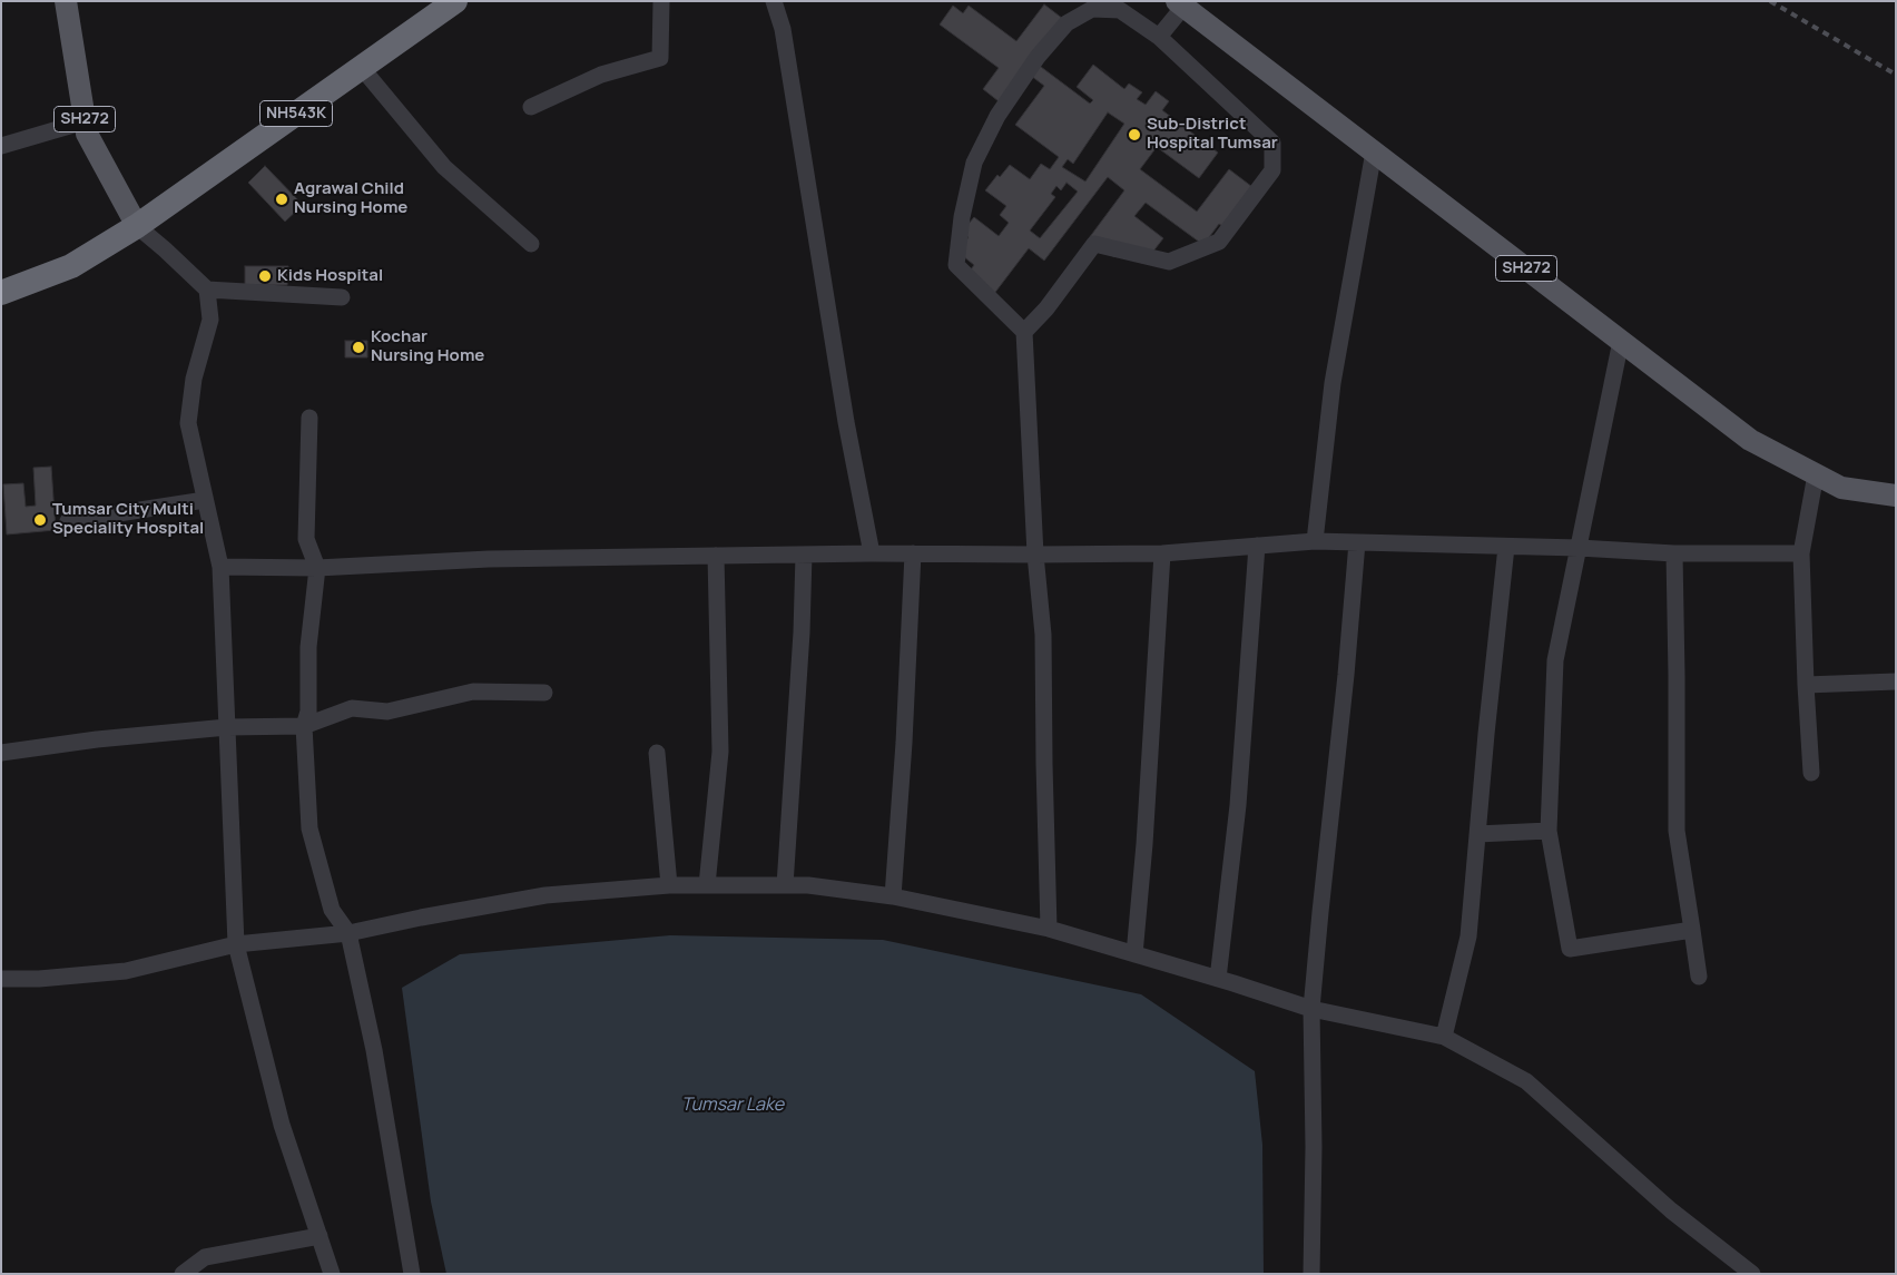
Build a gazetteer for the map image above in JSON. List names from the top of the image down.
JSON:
{
  "streets": {
    "highway": ["NH543K"],
    "main road": ["SH272"]
  },
  "crossings": [
    ["NH543K", "SH272"]
  ],
  "water": ["Tumsar Lake"],
  "places": [
    "Sub-District Hospital Tumsar",
    "Agrawal Child Nursing Home",
    "Kids Hospital",
    "Kochar Nursing Home",
    "Tumsar City Multi Speciality Hospital"
  ]
}
